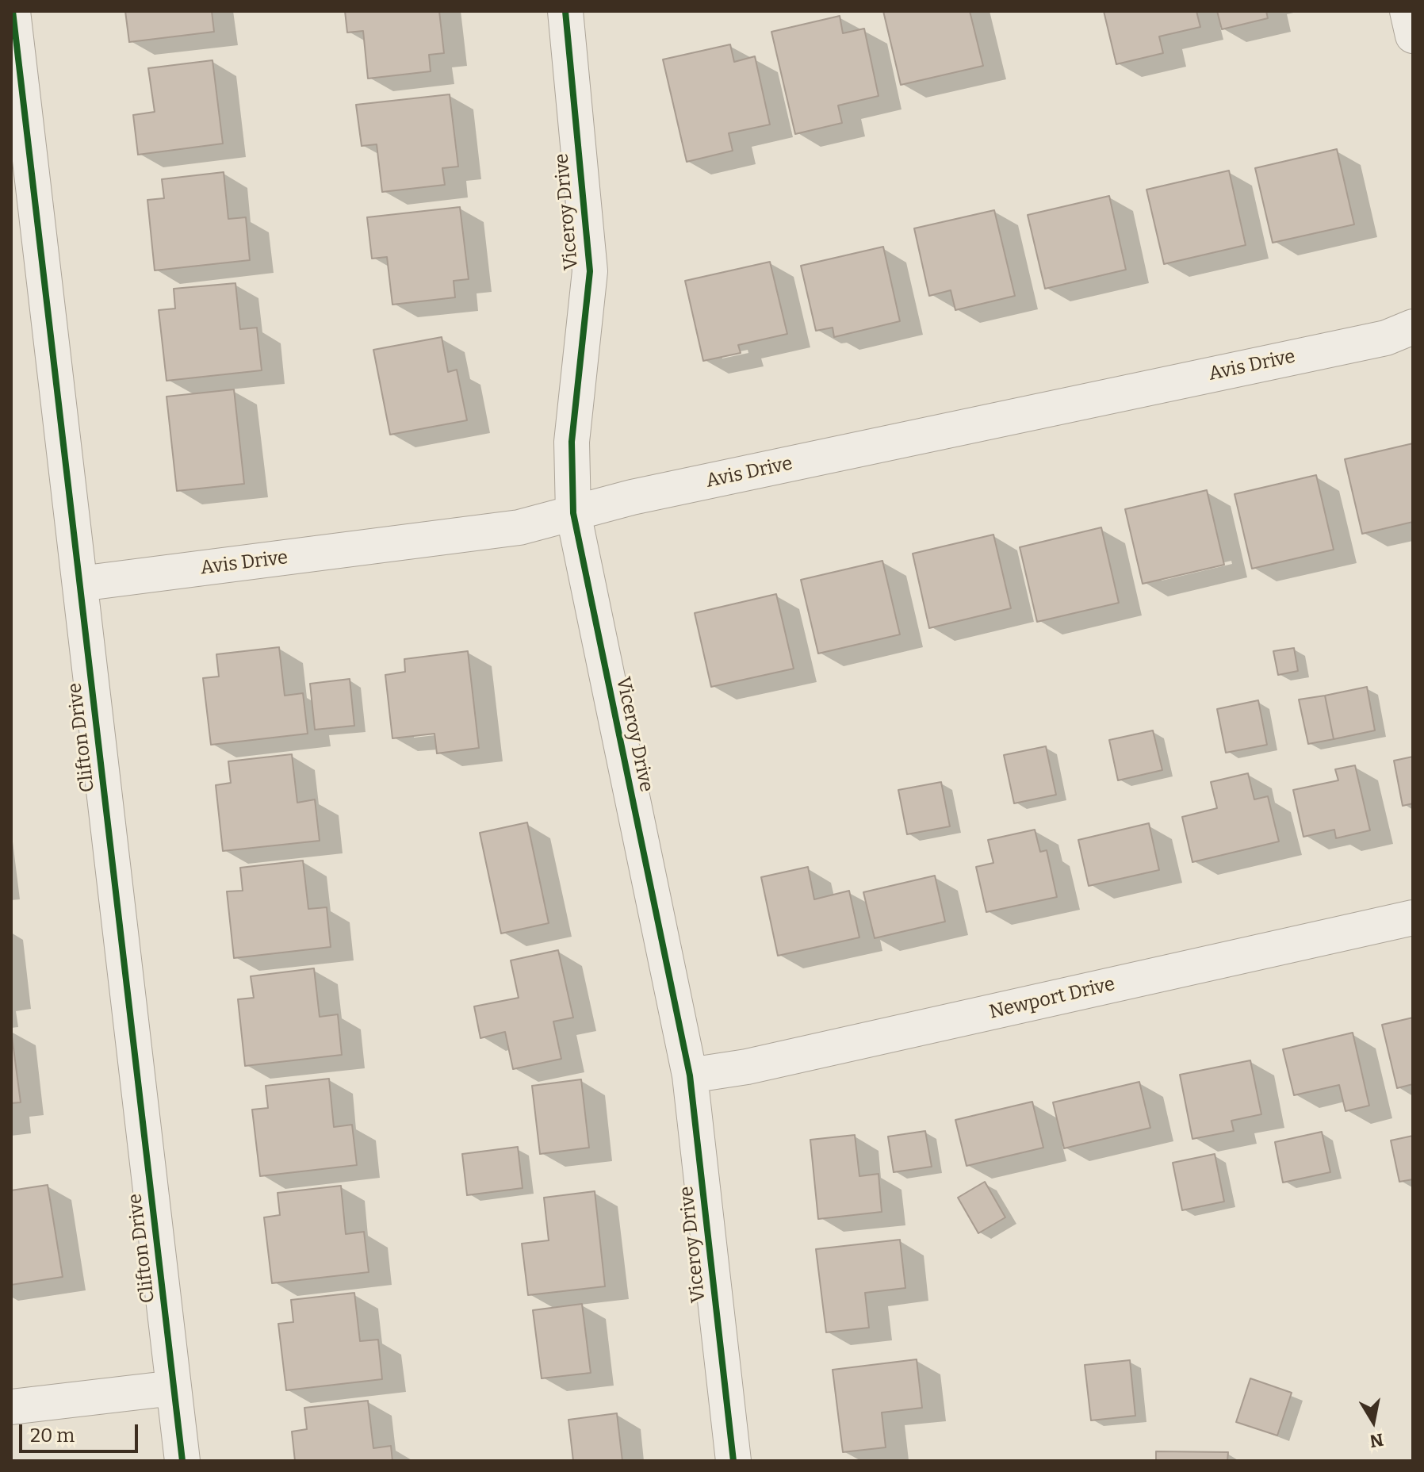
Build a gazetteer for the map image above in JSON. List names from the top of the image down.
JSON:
{
  "streets": {
    "street": [
      "Viceroy Drive",
      "Avis Drive",
      "Clifton Drive",
      "Newport Drive"
    ]
  },
  "crossings": [
    ["Viceroy Drive", "Avis Drive"],
    ["Viceroy Drive", "Newport Drive"],
    ["Avis Drive", "Clifton Drive"]
  ],
  "scale_bar": "20 m",
  "north": "bottom"
}
